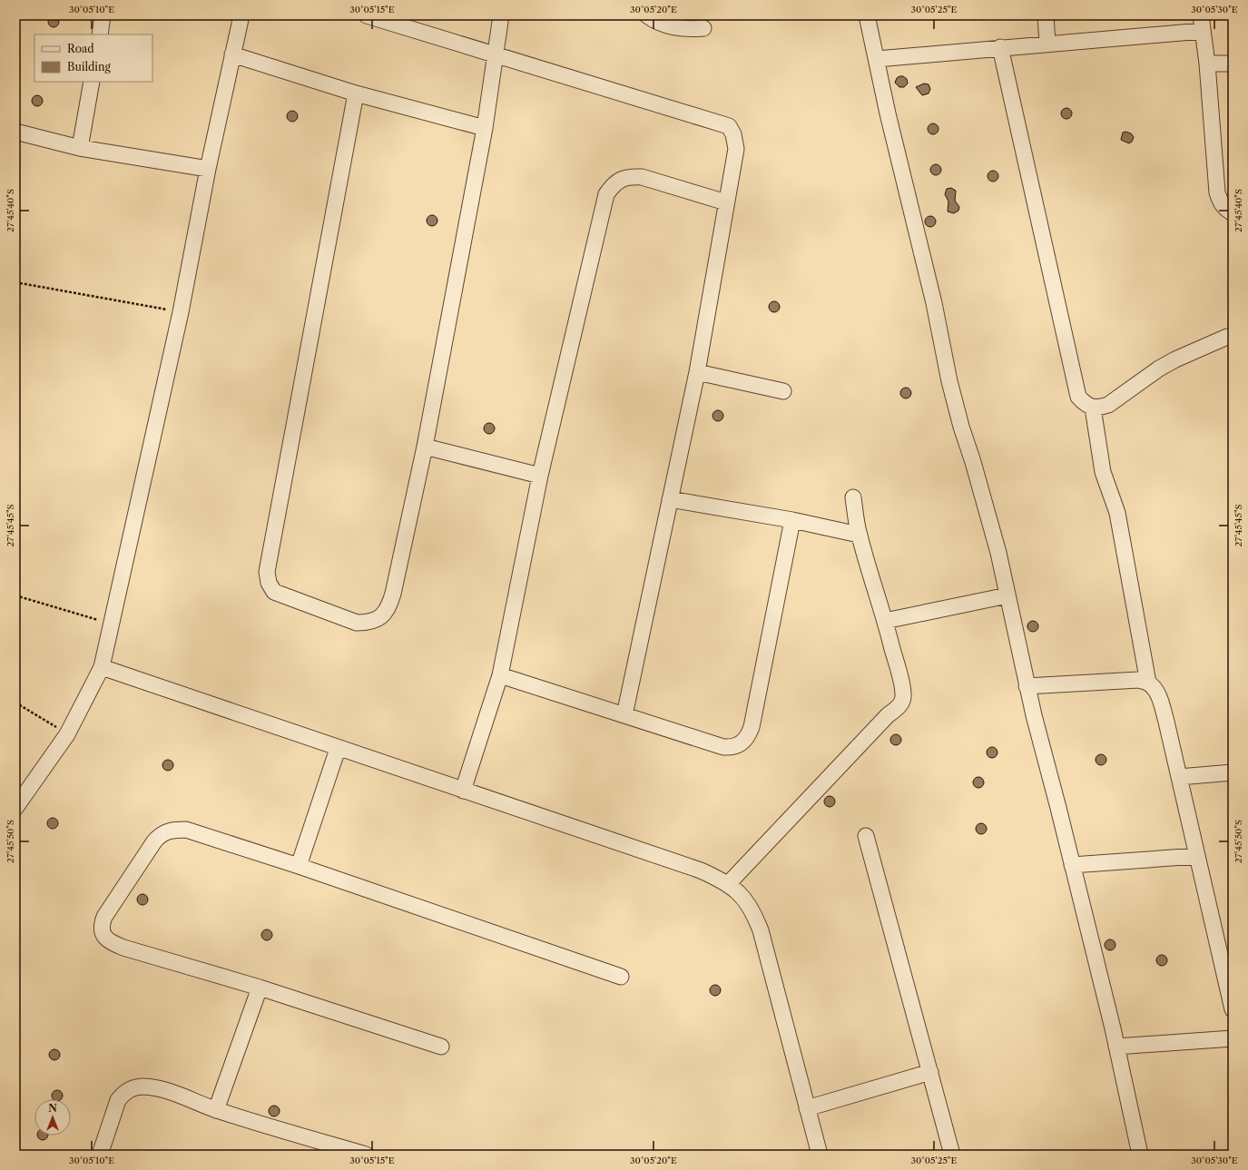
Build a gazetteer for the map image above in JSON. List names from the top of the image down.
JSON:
{
  "legend": ["Road", "Building"],
  "north": "top",
  "coordinates": [
    "30°05'10\"E",
    "30°05'15\"E",
    "30°05'20\"E",
    "30°05'25\"E",
    "30°05'30\"E",
    "27°45'40\"S",
    "27°45'45\"S",
    "27°45'50\"S"
  ]
}
